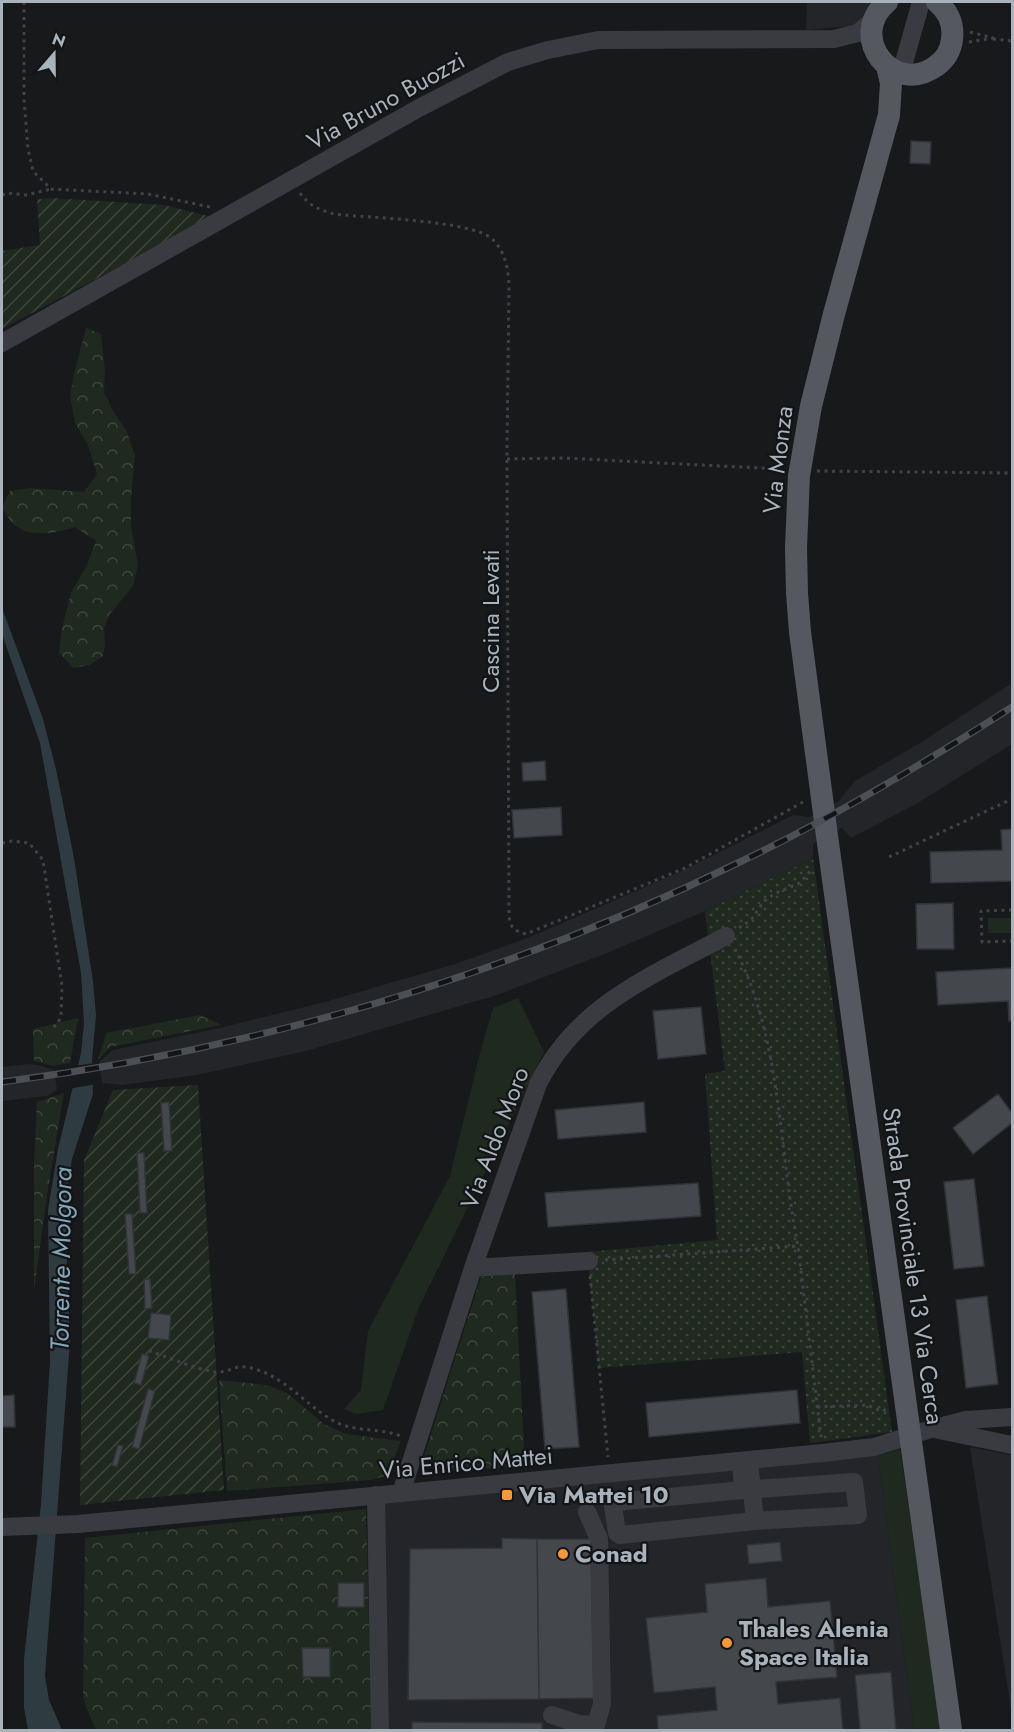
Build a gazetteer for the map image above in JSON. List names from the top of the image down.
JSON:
{
  "streets": {
    "main road": ["Via Monza", "Strada Provinciale 13 Via Cerca"],
    "street": ["Via Bruno Buozzi", "Via Aldo Moro", "Via Enrico Mattei"],
    "path": ["Cascina Levati"]
  },
  "crossings": [
    ["Via Bruno Buozzi", "Via Monza"],
    ["Via Bruno Buozzi", "Cascina Levati"],
    ["Via Monza", "Cascina Levati"],
    ["Via Monza", "Strada Provinciale 13 Via Cerca"],
    ["Cascina Levati", "Strada Provinciale 13 Via Cerca"],
    ["Via Aldo Moro", "Via Enrico Mattei"]
  ],
  "water": ["Torrente Molgora"],
  "places": {
    "transit": ["Via Mattei 10"],
    "other": ["Conad", "Thales Alenia Space Italia"]
  },
  "north": "top"
}
